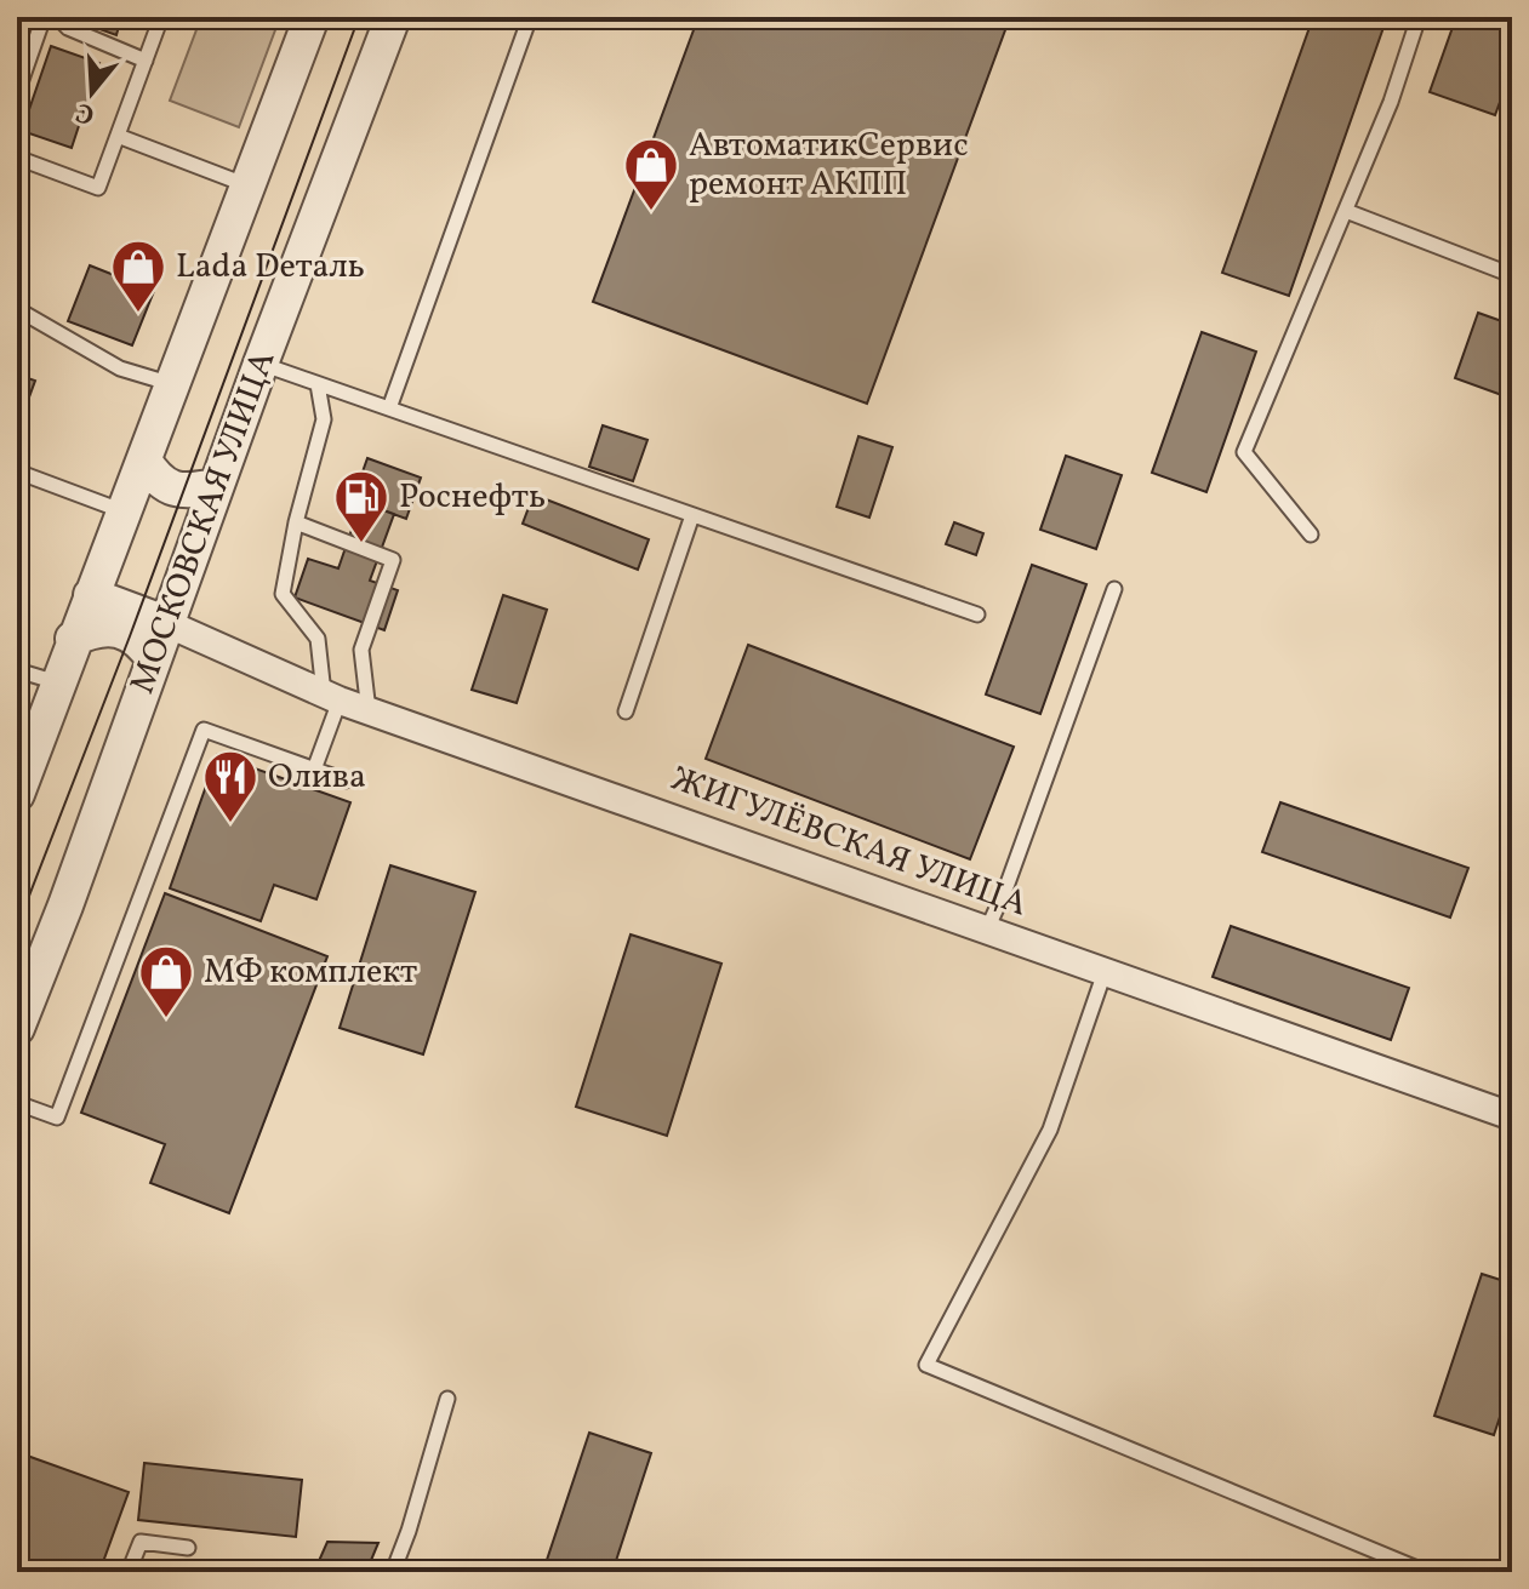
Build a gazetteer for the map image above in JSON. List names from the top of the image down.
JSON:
{
  "streets": {
    "street": ["МОСКОВСКАЯ УЛИЦА", "ЖИГУЛЁВСКАЯ УЛИЦА"]
  },
  "crossings": [
    ["МОСКОВСКАЯ УЛИЦА", "ЖИГУЛЁВСКАЯ УЛИЦА"]
  ],
  "places": {
    "shop": ["АвтоматикСервис ремонт АКПП", "Lada Dеталь", "МФ комплект"],
    "fuel station": ["Роснефть"],
    "restaurant": ["Олива"]
  },
  "north": "bottom"
}
